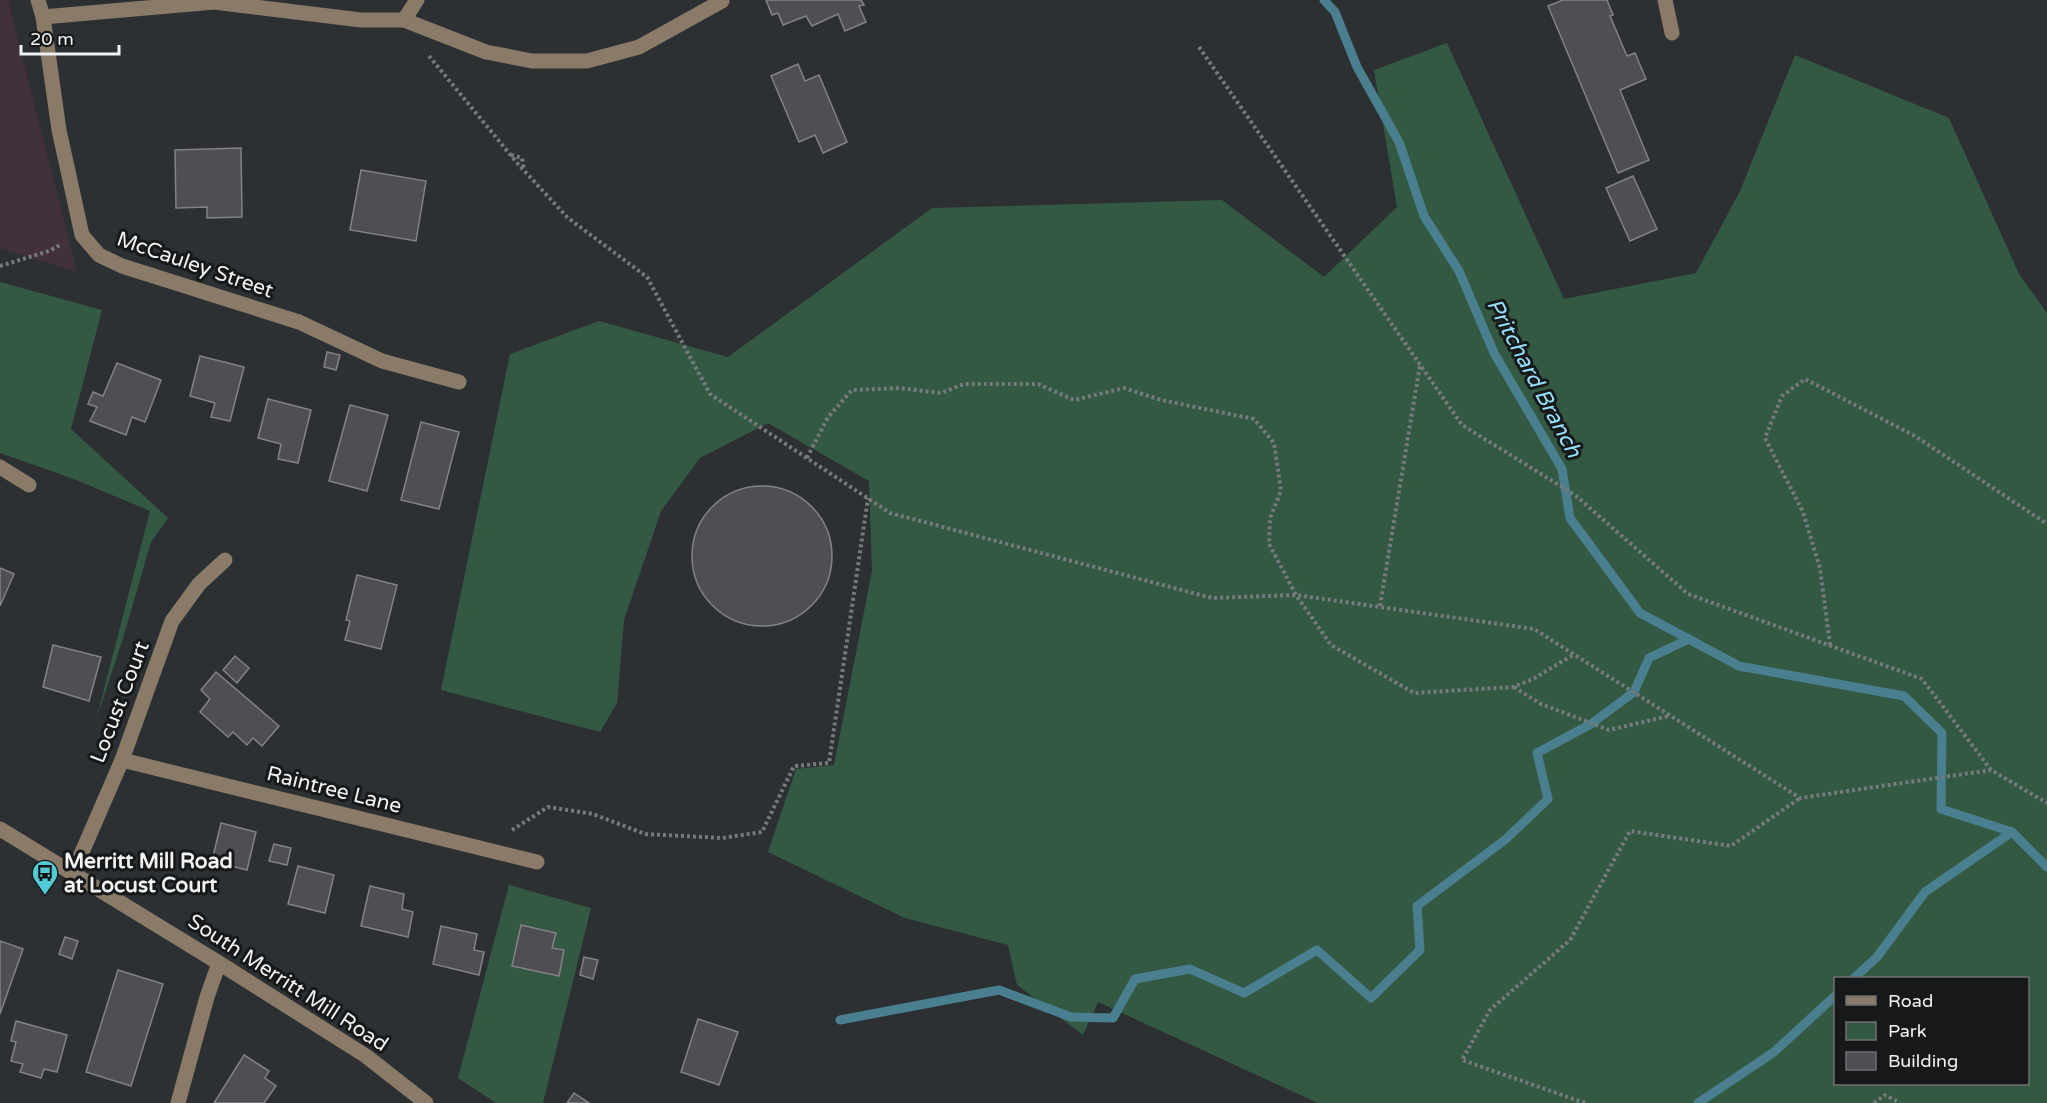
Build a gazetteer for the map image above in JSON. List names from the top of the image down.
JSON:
{
  "streets": {
    "street": [
      "McCauley Street",
      "Locust Court",
      "Raintree Lane",
      "South Merritt Mill Road"
    ]
  },
  "crossings": [
    ["Locust Court", "Raintree Lane"],
    ["Locust Court", "South Merritt Mill Road"]
  ],
  "water": ["Pritchard Branch"],
  "places": {
    "bus stop": ["Merritt Mill Road at Locust Court"]
  },
  "legend": ["Road", "Park", "Building"],
  "scale_bar": "20 m"
}
